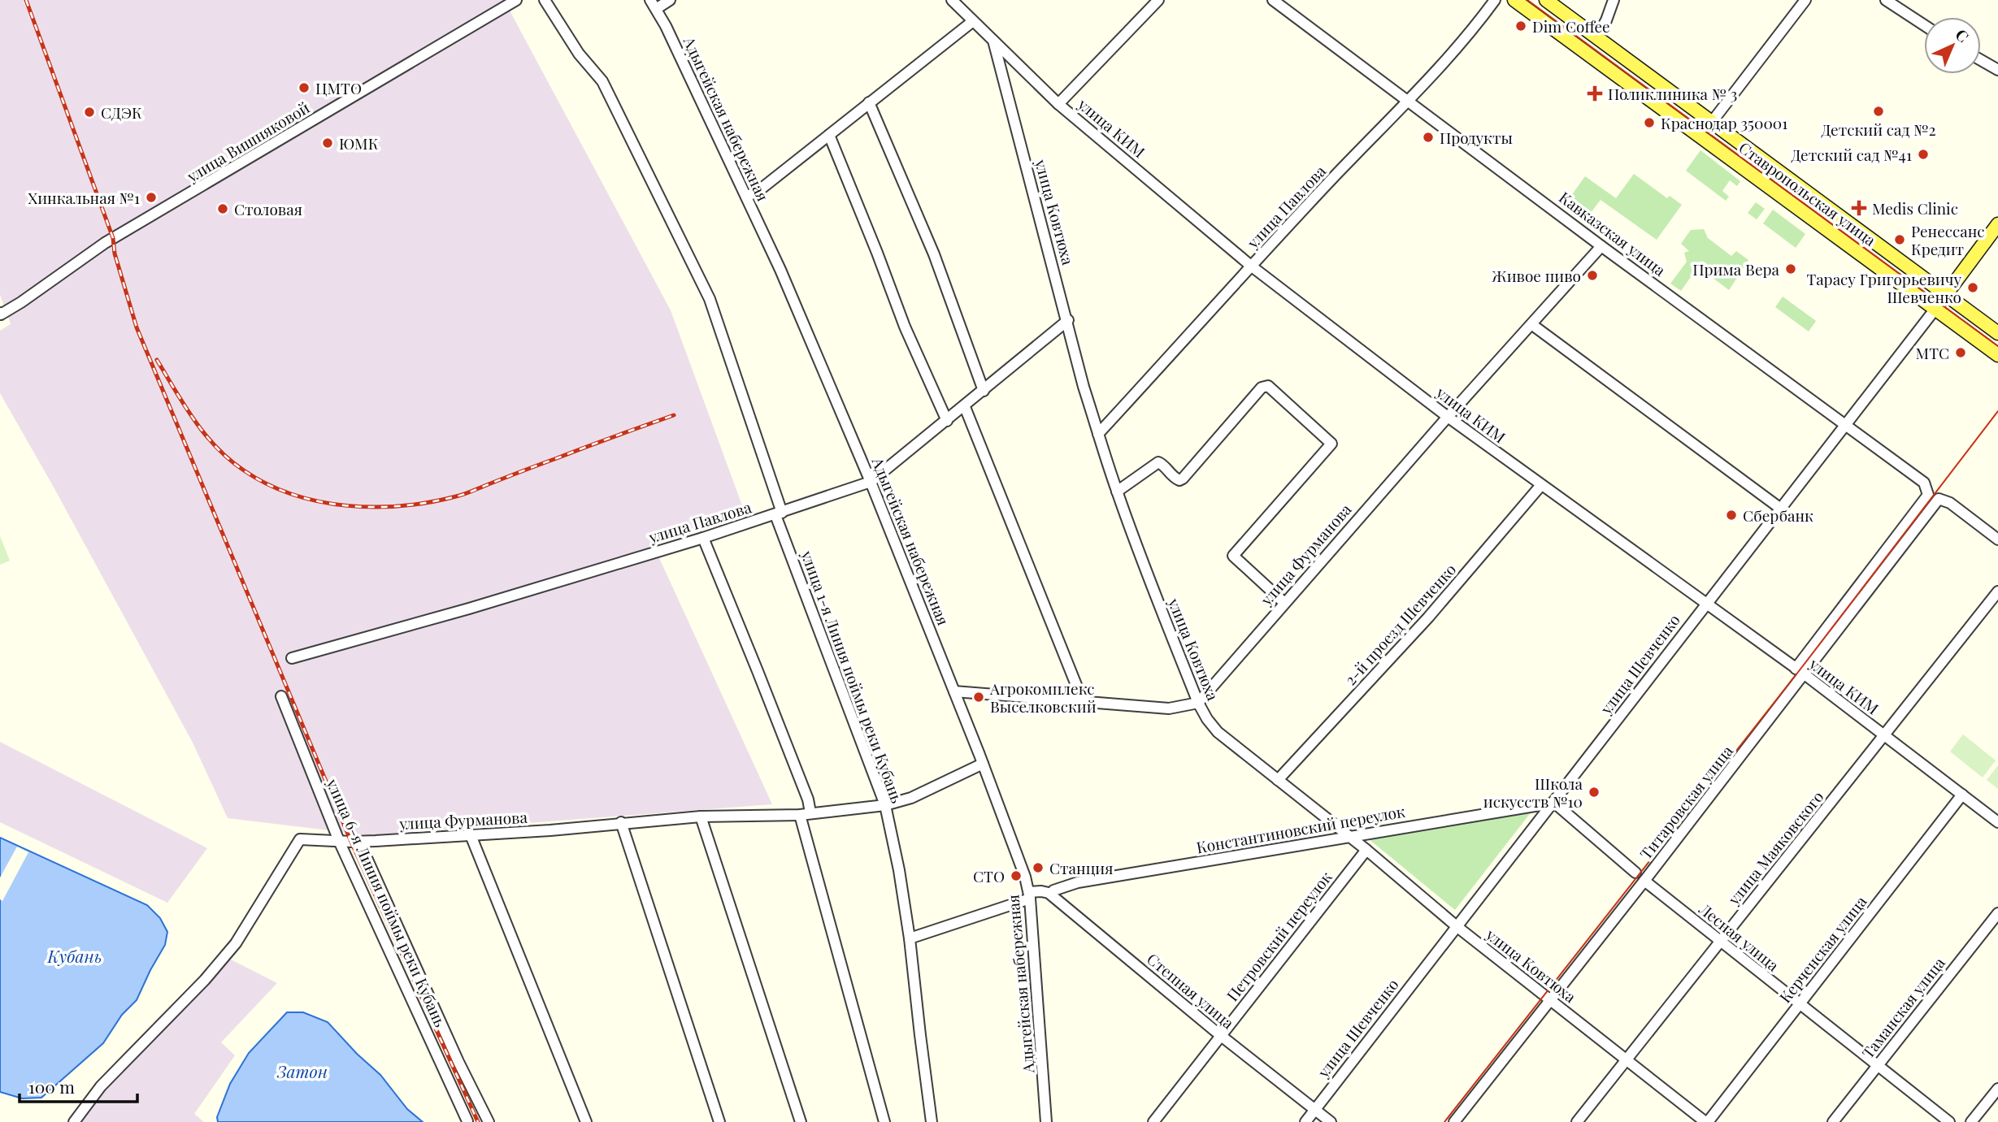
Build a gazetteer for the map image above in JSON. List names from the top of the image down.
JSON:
{
  "streets": {
    "main road": ["Ставропольская улица", "улица Шевченко"],
    "street": [
      "Адыгейская набережная",
      "улица КИМ",
      "улица Вишняковой",
      "улица Павлова",
      "улица Ковтюха",
      "Кавказская улица",
      "улица Фурманова",
      "2-й проезд Шевченко",
      "улица 1-я Линия поймы реки Кубань",
      "Титаровская улица",
      "Константиновский переулок",
      "улица Маяковского",
      "улица 6-я Линия поймы реки Кубань",
      "Петровский переулок",
      "Лесная улица",
      "Керченская улица",
      "Степная улица",
      "Таманская улица"
    ]
  },
  "crossings": [
    ["Адыгейская набережная", "улица Павлова"],
    ["Адыгейская набережная", "улица Фурманова"],
    ["Адыгейская набережная", "Степная улица"],
    ["улица КИМ", "улица Павлова"],
    ["улица КИМ", "улица Ковтюха"],
    ["улица КИМ", "улица Фурманова"],
    ["улица КИМ", "2-й проезд Шевченко"],
    ["улица КИМ", "улица Шевченко"],
    ["улица КИМ", "Титаровская улица"],
    ["улица КИМ", "улица Маяковского"],
    ["улица КИМ", "Керченская улица"],
    ["Ставропольская улица", "улица Шевченко"],
    ["улица Павлова", "улица Ковтюха"],
    ["улица Павлова", "Кавказская улица"],
    ["улица Павлова", "улица 1-я Линия поймы реки Кубань"],
    ["улица Ковтюха", "улица Фурманова"],
    ["улица Ковтюха", "2-й проезд Шевченко"],
    ["улица Ковтюха", "улица Шевченко"],
    ["улица Ковтюха", "Титаровская улица"],
    ["улица Ковтюха", "Константиновский переулок"],
    ["улица Ковтюха", "улица Маяковского"],
    ["улица Ковтюха", "Петровский переулок"],
    ["улица Ковтюха", "Керченская улица"],
    ["Кавказская улица", "улица Фурманова"],
    ["Кавказская улица", "улица Шевченко"],
    ["Кавказская улица", "Титаровская улица"],
    ["улица Фурманова", "улица 1-я Линия поймы реки Кубань"],
    ["улица Фурманова", "улица 6-я Линия поймы реки Кубань"],
    ["улица Шевченко", "Константиновский переулок"],
    ["улица Шевченко", "Степная улица"],
    ["Титаровская улица", "Лесная улица"],
    ["улица Маяковского", "Лесная улица"],
    ["Петровский переулок", "Степная улица"],
    ["Лесная улица", "Керченская улица"],
    ["Лесная улица", "Таманская улица"]
  ],
  "water": ["Кубань", "Затон"],
  "places": {
    "other": [
      "Dim Coffee",
      "ЦМТО",
      "Детский сад №2",
      "СДЭК",
      "Краснодар 350001",
      "Продукты",
      "ЮМК",
      "Детский сад №41",
      "Хинкальная №1",
      "Столовая",
      "Ренессанс Кредит",
      "Прима Вера",
      "Живое пиво",
      "Тарасу Григорьевичу Шевченко",
      "МТС",
      "Сбербанк",
      "Агрокомплекс Выселковский",
      "Школа искусств №10",
      "Станция",
      "СТО"
    ],
    "health": ["Поликлиника № 3", "Medis Clinic"]
  },
  "scale_bar": "100 m",
  "north": "top right"
}
